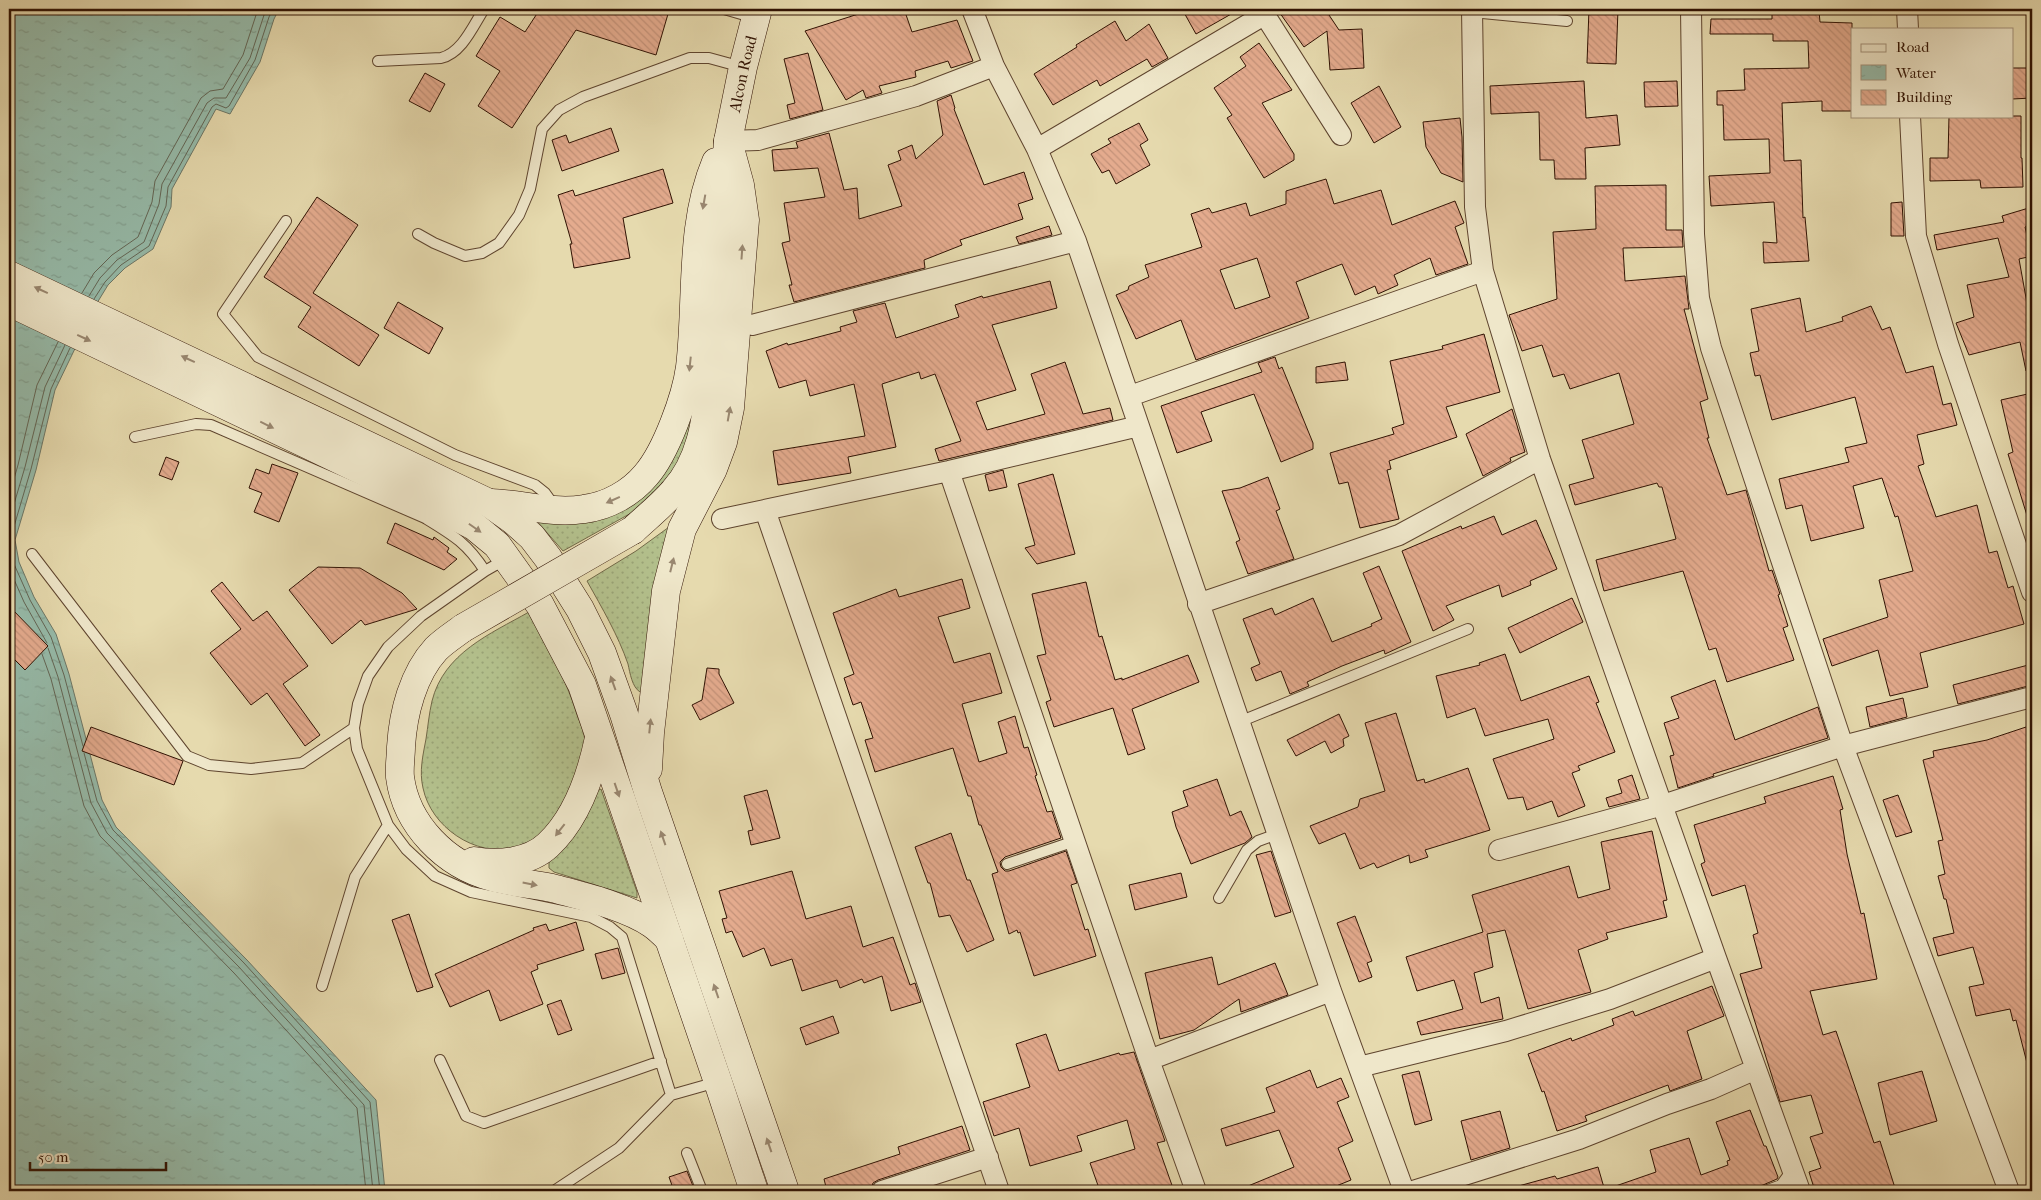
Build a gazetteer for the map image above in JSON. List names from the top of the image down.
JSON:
{
  "streets": {
    "main road": ["Alcon Road"]
  },
  "legend": ["Road", "Water", "Building"],
  "scale_bar": "50 m"
}
